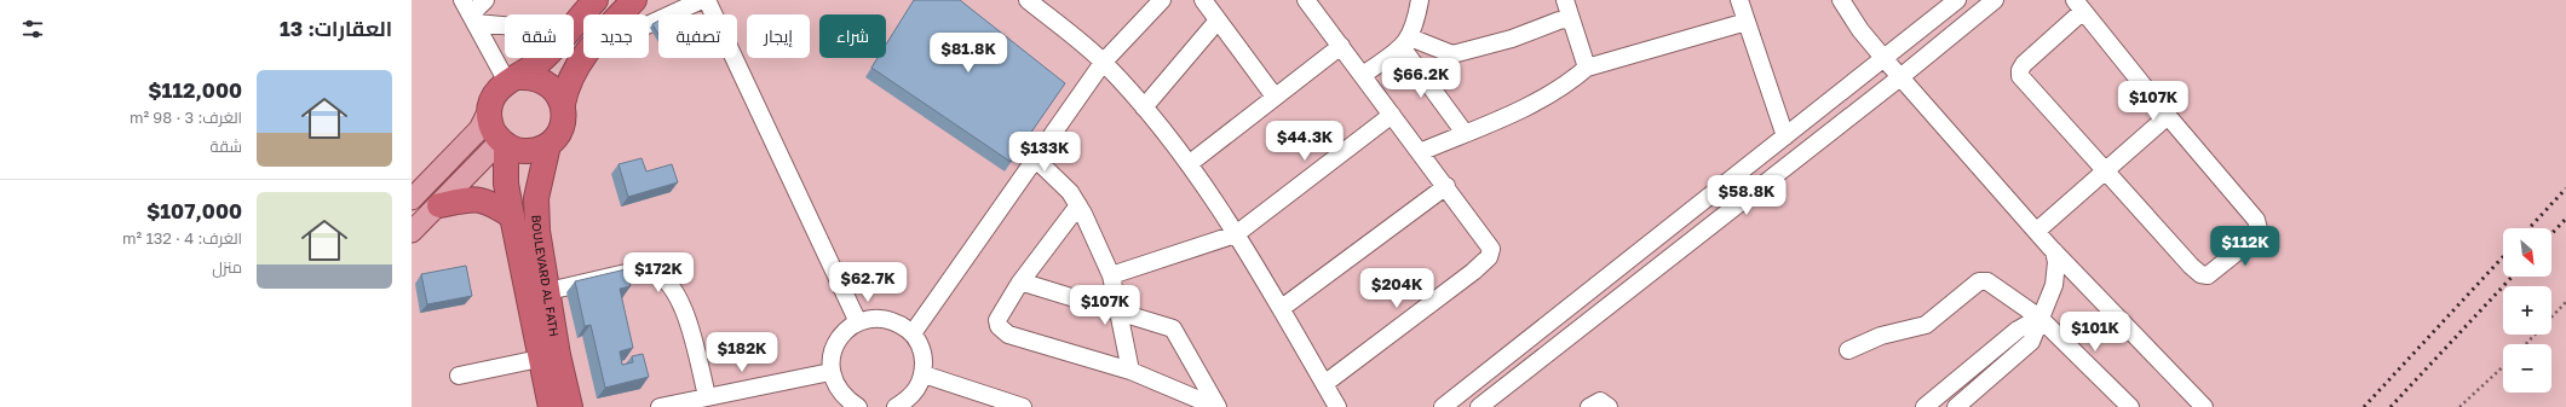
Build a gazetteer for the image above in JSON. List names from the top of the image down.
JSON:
{
  "streets": {
    "highway": ["BOULEVARD AL FATH"]
  },
  "north": "bottom right",
  "page": {
    "heading": "العقارات: 13",
    "chip": [
      "شراء",
      "إيجار",
      "تصفية",
      "جديد",
      "شقة"
    ],
    "price": [
      "$81.8K",
      "$66.2K",
      "$107K",
      "$44.3K",
      "$133K",
      "$58.8K",
      "$112K",
      "$172K",
      "$62.7K",
      "$204K",
      "$107K",
      "$101K",
      "$182K"
    ],
    "list": [
      {
        "name": "$112,000",
        "note": "الغرف: 3 · 98 m² · شقة"
      },
      {
        "name": "$107,000",
        "note": "الغرف: 4 · 132 m² · منزل"
      }
    ],
    "map_buttons": ["+", "−"]
  }
}
